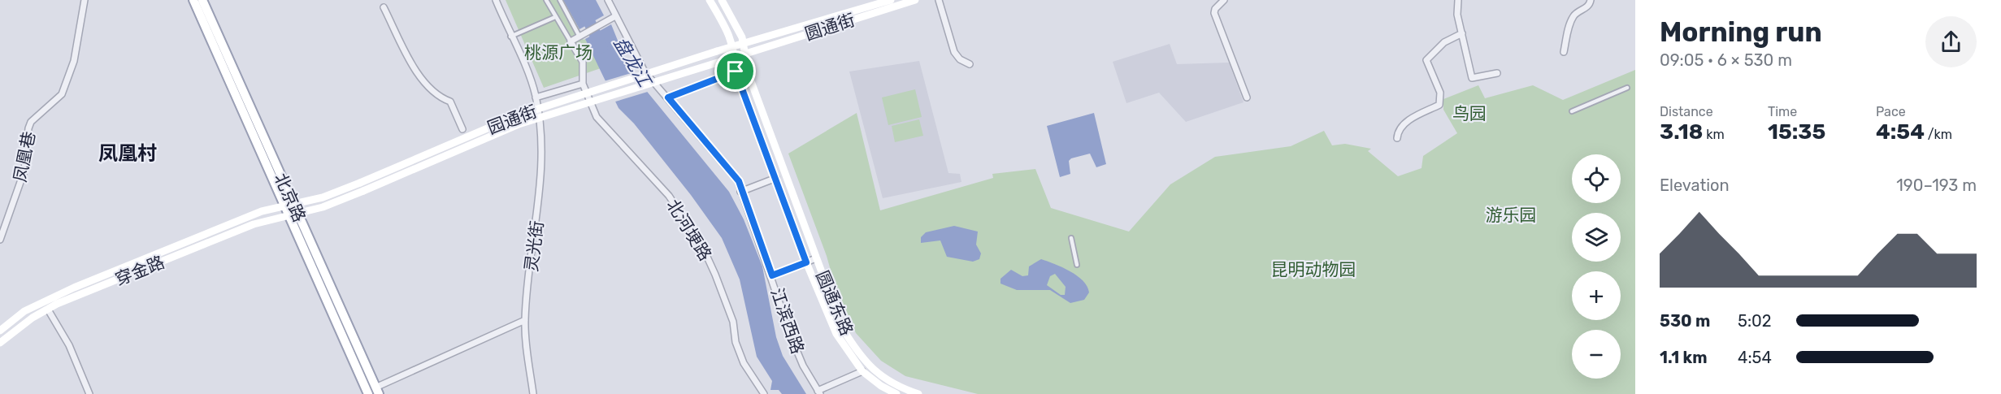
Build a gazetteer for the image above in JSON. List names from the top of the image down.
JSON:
{
  "streets": {
    "main road": [
      "圆通街",
      "园通街",
      "北京路",
      "穿金路",
      "圆通东路"
    ],
    "street": [
      "凤凰巷",
      "北河埂路",
      "灵光街",
      "江滨西路"
    ]
  },
  "crossings": [
    ["圆通街", "园通街"],
    ["圆通街", "圆通东路"],
    ["园通街", "北京路"],
    ["园通街", "穿金路"],
    ["园通街", "圆通东路"],
    ["北京路", "穿金路"]
  ],
  "districts": ["凤凰村"],
  "water": ["盘龙江"],
  "parks": [
    "桃源广场",
    "鸟园",
    "游乐园",
    "昆明动物园"
  ],
  "page": {
    "heading": ["Morning run", "09:05 · 6 × 530 m"],
    "stats": [
      ["Distance", "3.18 km"],
      ["Time", "15:35"],
      ["Pace", "4:54 /km"]
    ],
    "map_buttons": ["+", "−"],
    "chart": ["Elevation", "190–193 m"],
    "list": [
      {
        "name": "530 m",
        "note": "5:02"
      },
      {
        "name": "1.1 km",
        "note": "4:54"
      }
    ]
  }
}
